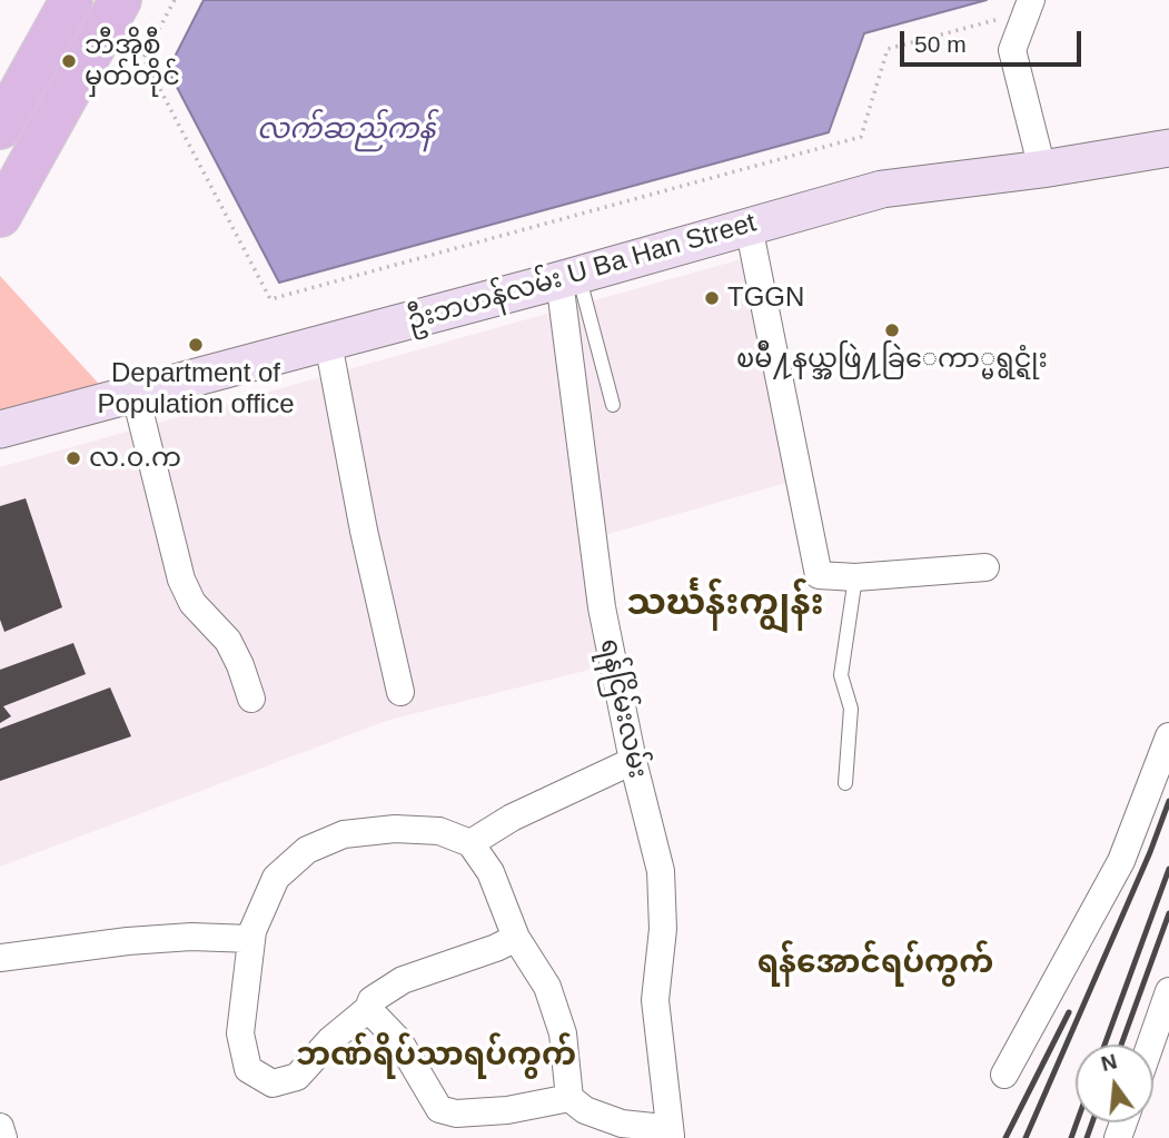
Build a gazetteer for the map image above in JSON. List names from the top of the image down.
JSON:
{
  "streets": {
    "street": ["ဦးဘဟန်လမ်း U Ba Han Street", "ရန်ငြိမ်းလမ်း"]
  },
  "crossings": [
    ["ဦးဘဟန်လမ်း U Ba Han Street", "ရန်ငြိမ်းလမ်း"]
  ],
  "districts": ["သင်္ဃန်းကျွန်း", "ရန်အောင်ရပ်ကွက်", "ဘဏ်ရိပ်သာရပ်ကွက်"],
  "water": ["လက်ဆည်ကန်"],
  "places": [
    "ဘီအိုစီ မှတ်တိုင်",
    "TGGN",
    "ၿမိဳ႔နယ္အဖြဲ႔ခြဲေကာ္မရွင္ရုံး",
    "Department of Population office",
    "လ.၀.က"
  ],
  "scale_bar": "50 m",
  "north": "top"
}
